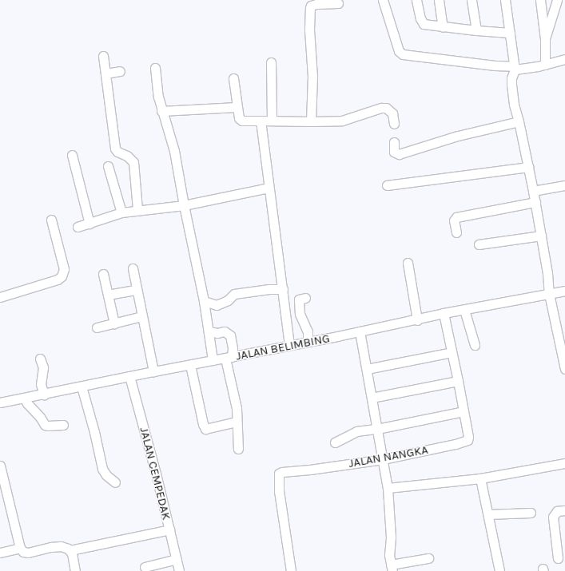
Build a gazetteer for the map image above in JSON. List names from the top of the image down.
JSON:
{
  "streets": {
    "street": ["JALAN BELIMBING", "JALAN NANGKA", "JALAN CEMPEDAK"]
  },
  "crossings": [
    ["JALAN BELIMBING", "JALAN NANGKA"],
    ["JALAN BELIMBING", "JALAN CEMPEDAK"]
  ]
}
